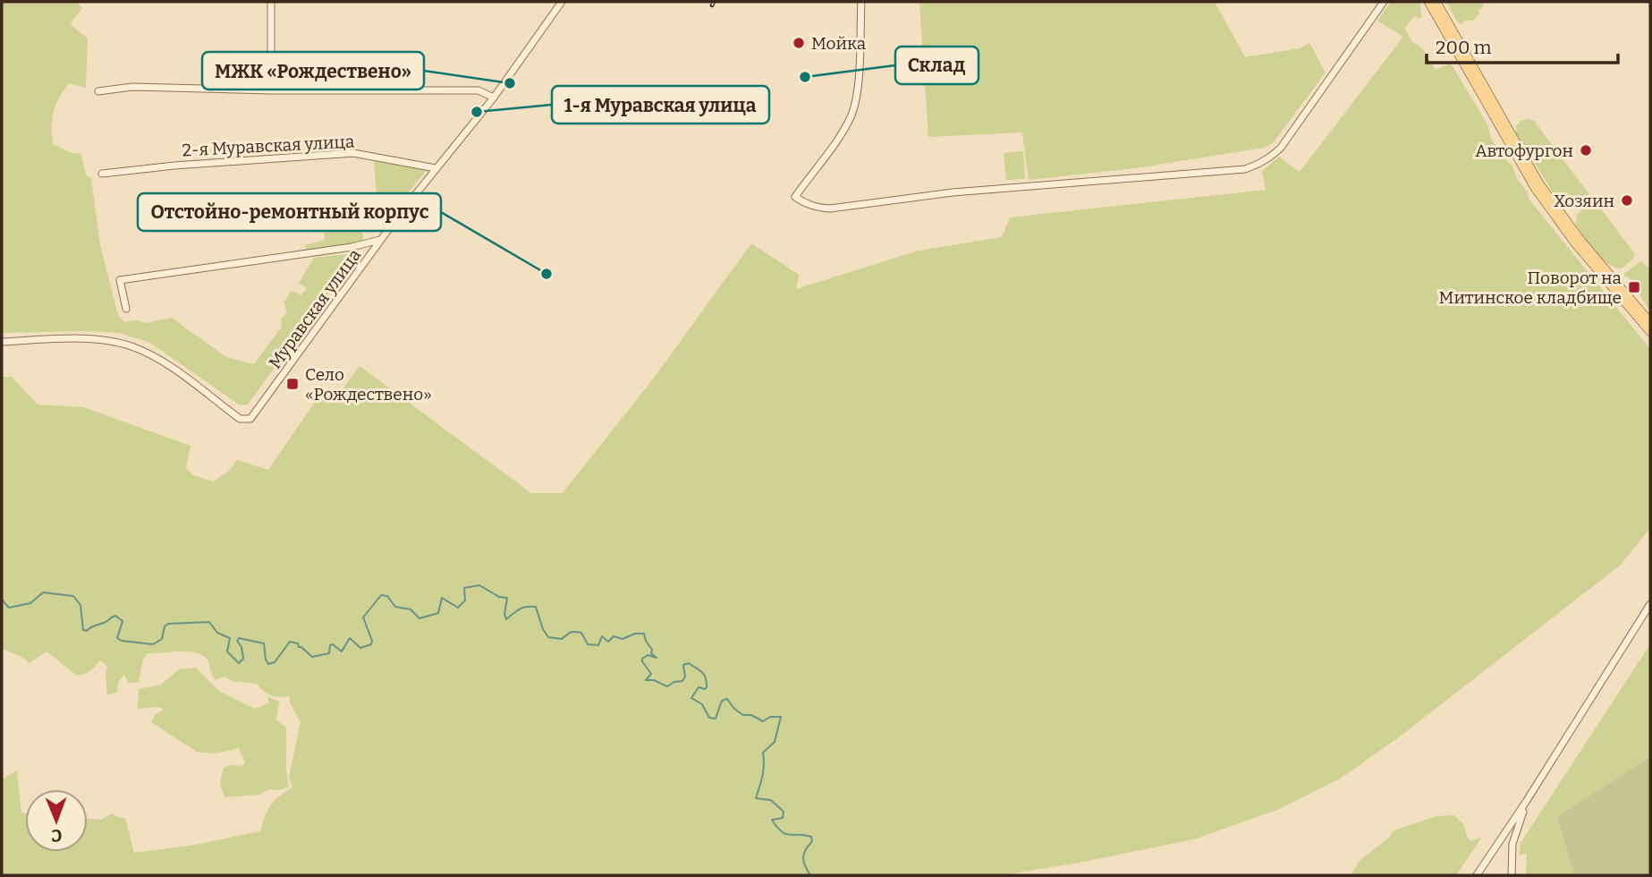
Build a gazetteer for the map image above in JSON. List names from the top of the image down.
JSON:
{
  "streets": {
    "street": ["2-я Муравская улица", "Муравская улица"]
  },
  "crossings": [
    ["2-я Муравская улица", "Муравская улица"]
  ],
  "places": {
    "other": [
      "Мойка",
      "Склад",
      "МЖК «Рождествено»",
      "1-я Муравская улица",
      "Автофургон",
      "Хозяин",
      "Отстойно-ремонтный корпус"
    ],
    "transit": ["Поворот на Митинское кладбище", "Село «Рождествено»"]
  },
  "scale_bar": "200 m",
  "north": "bottom"
}
